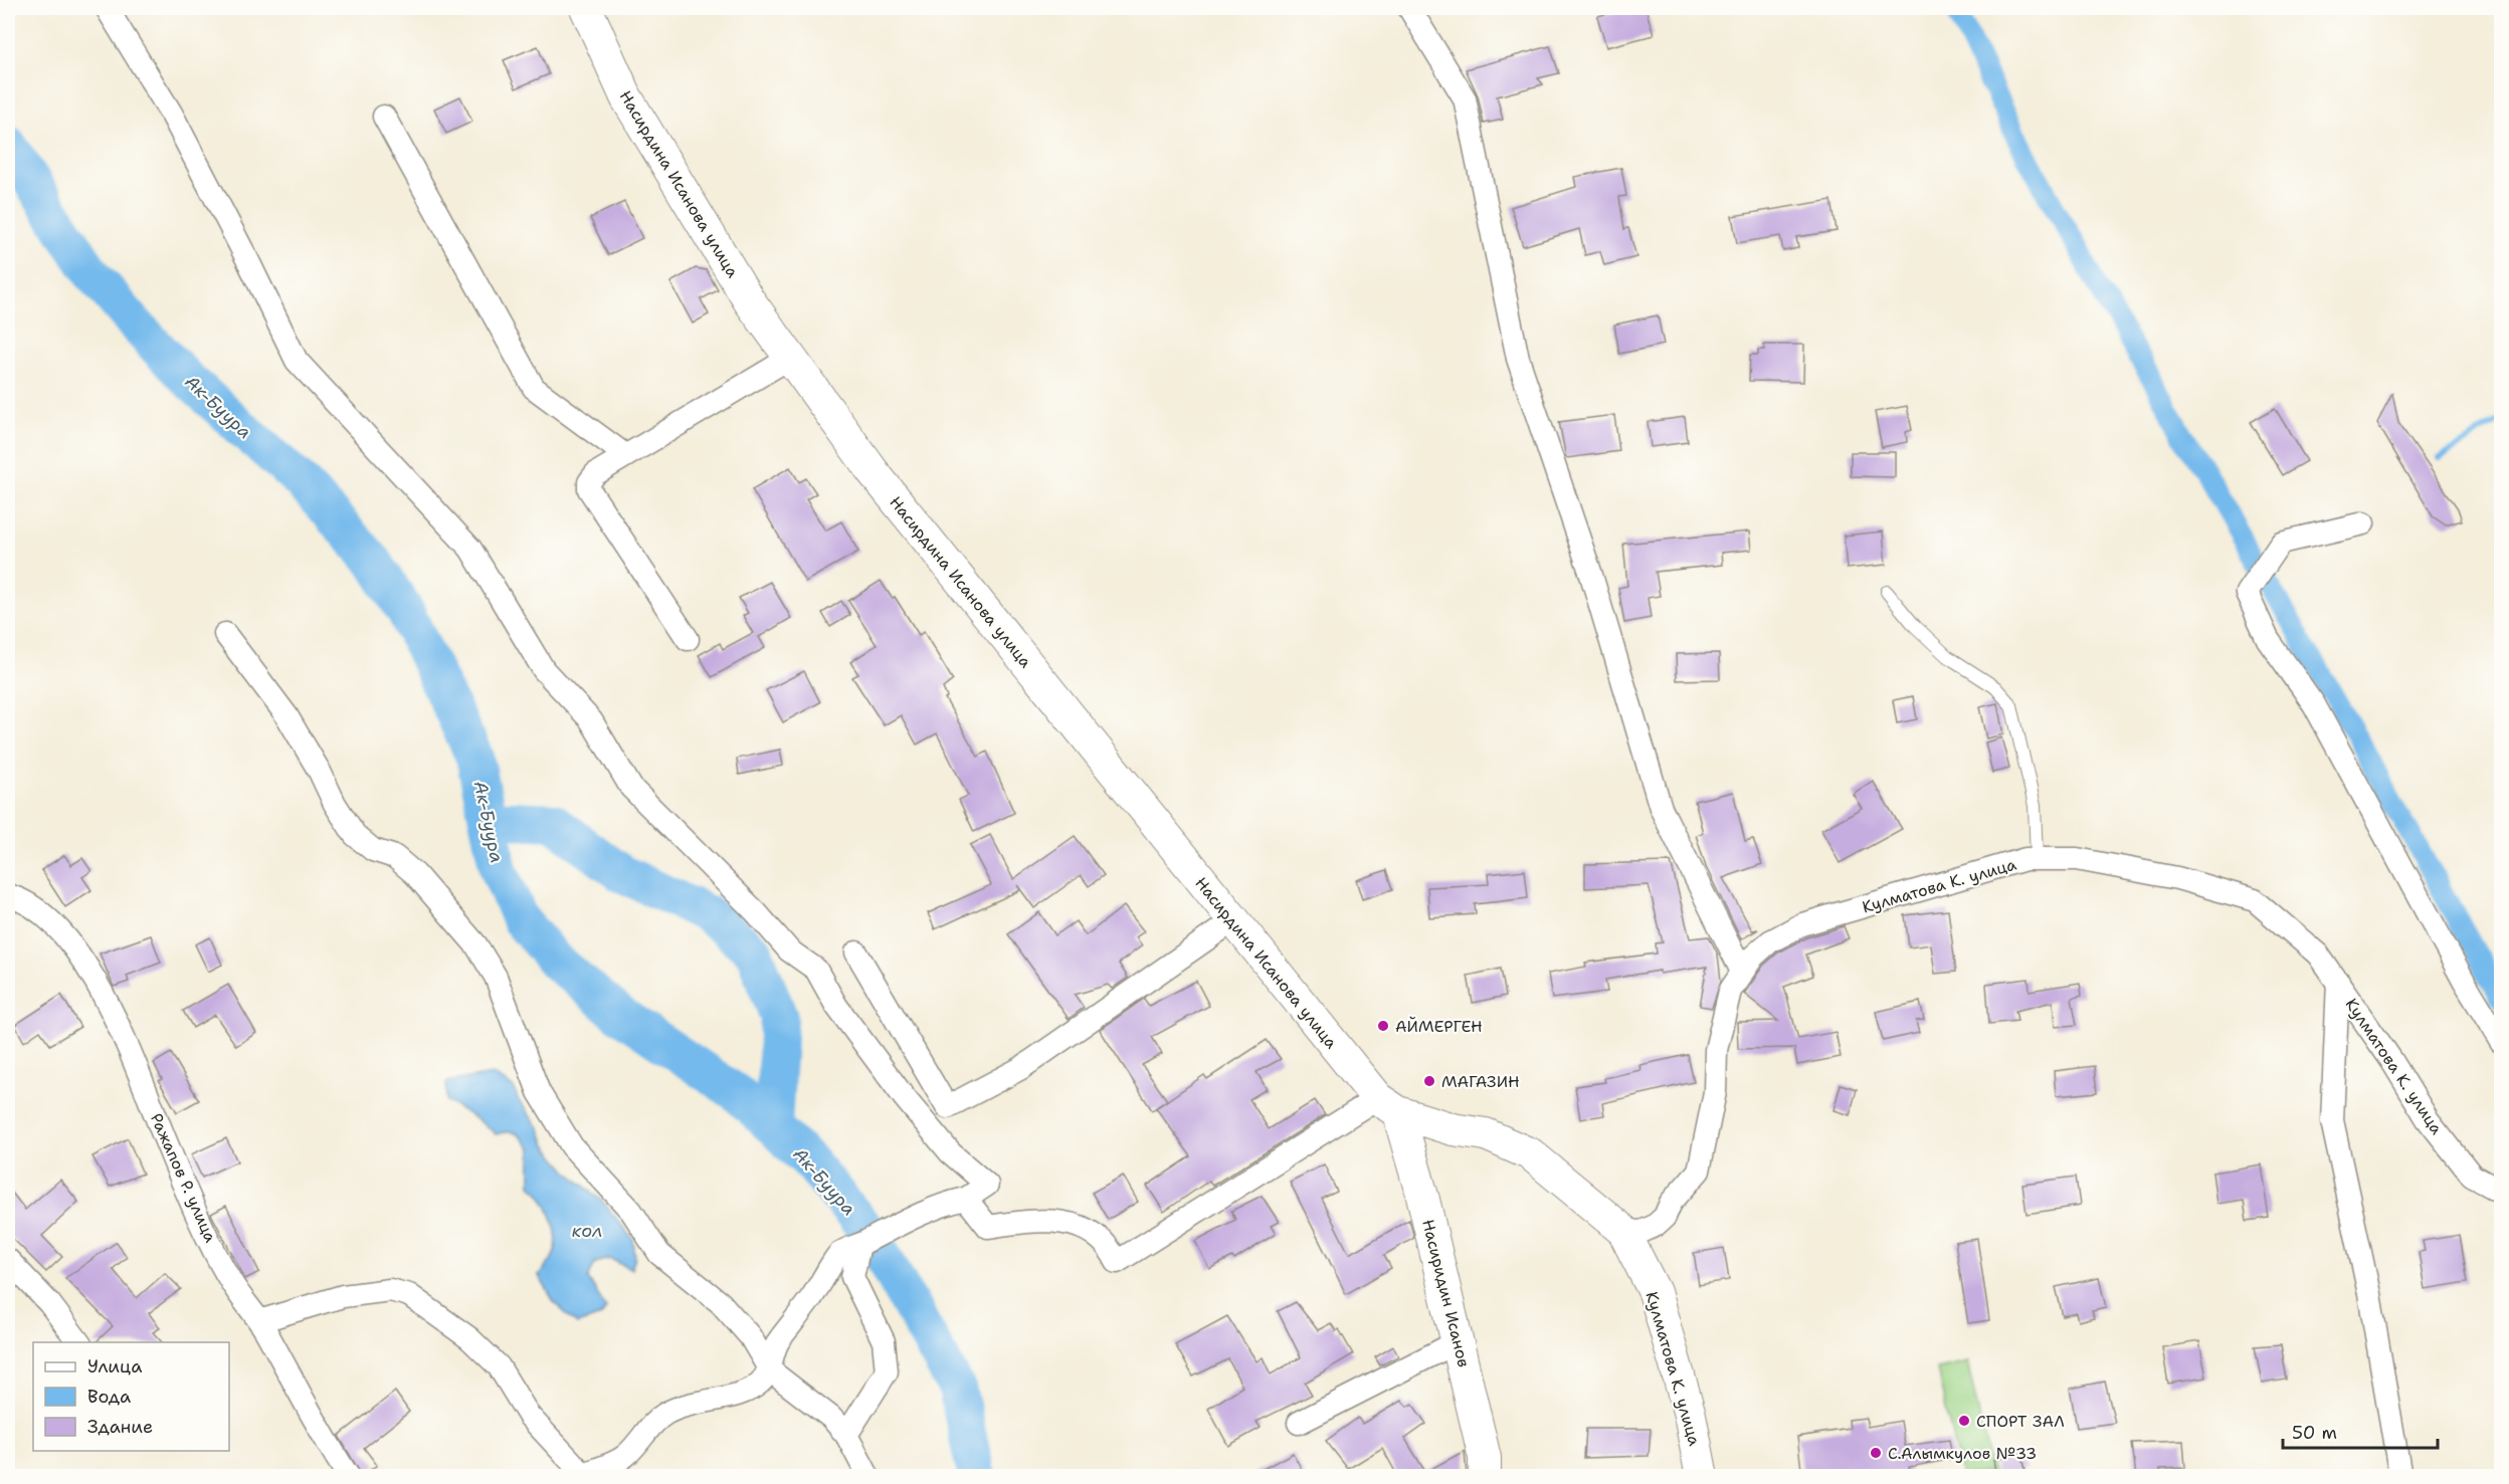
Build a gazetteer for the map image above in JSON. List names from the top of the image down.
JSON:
{
  "streets": {
    "main road": ["Насирдина Исанова улица", "Кулматова К. улица", "Насиридин Исанов"],
    "street": ["Ражапов Р. улица"]
  },
  "crossings": [
    ["Насирдина Исанова улица", "Кулматова К. улица"],
    ["Насирдина Исанова улица", "Насиридин Исанов"],
    ["Кулматова К. улица", "Насиридин Исанов"]
  ],
  "water": ["Ак-Буура", "кол"],
  "places": [
    "АЙМЕРГЕН",
    "МАГАЗИН",
    "СПОРТ ЗАЛ",
    "С.Алымкулов №33"
  ],
  "legend": ["Улица", "Вода", "Здание"],
  "scale_bar": "50 m"
}
